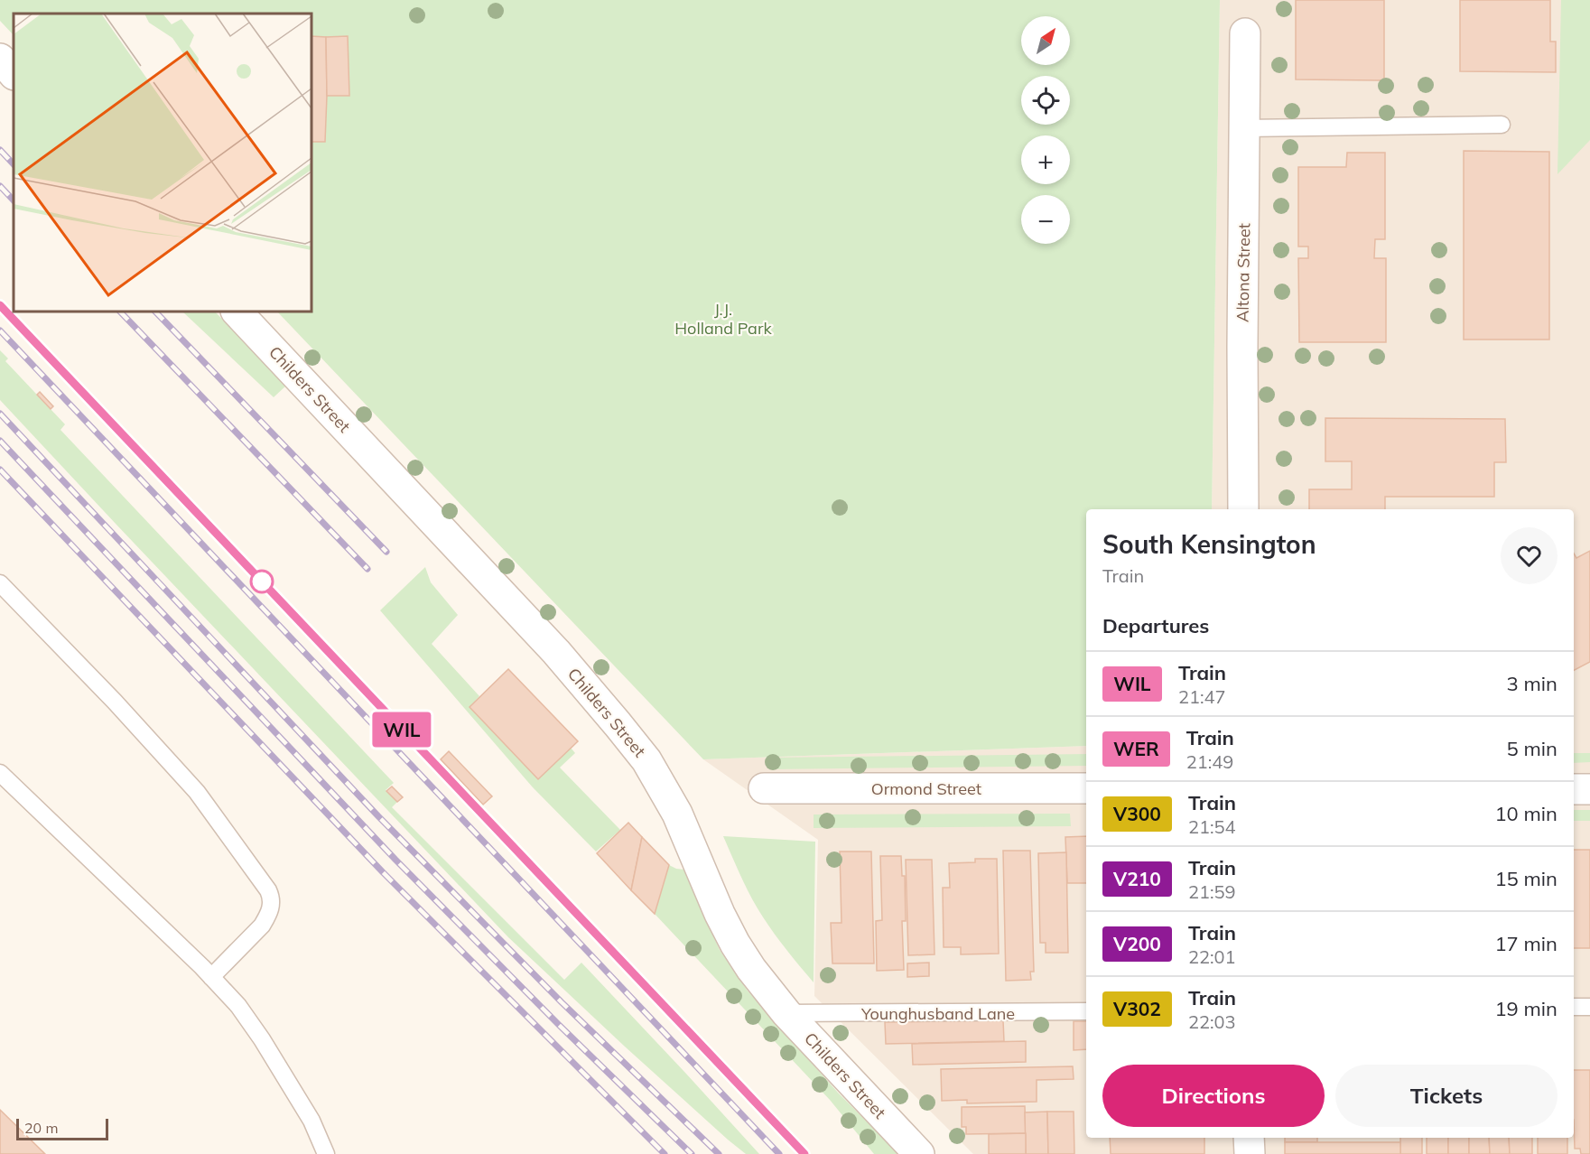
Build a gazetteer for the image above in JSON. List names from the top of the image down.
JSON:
{
  "streets": {
    "street": ["Altona Street", "Childers Street", "Ormond Street"],
    "lane": ["Younghusband Lane"]
  },
  "crossings": [
    ["Childers Street", "Younghusband Lane"]
  ],
  "parks": ["J.J. Holland Park"],
  "scale_bar": "20 m",
  "north": "top right",
  "page": {
    "on_map": "WIL",
    "map_buttons": ["+", "−"],
    "heading": [
      ["South Kensington", "Train"],
      "Departures"
    ],
    "list": [
      {
        "mark": "WIL",
        "name": "Train",
        "note": "21:47",
        "value": "3 min"
      },
      {
        "mark": "WER",
        "name": "Train",
        "note": "21:49",
        "value": "5 min"
      },
      {
        "mark": "V300",
        "name": "Train",
        "note": "21:54",
        "value": "10 min"
      },
      {
        "mark": "V210",
        "name": "Train",
        "note": "21:59",
        "value": "15 min"
      },
      {
        "mark": "V200",
        "name": "Train",
        "note": "22:01",
        "value": "17 min"
      },
      {
        "mark": "V302",
        "name": "Train",
        "note": "22:03",
        "value": "19 min"
      }
    ],
    "buttons": ["Directions", "Tickets"],
    "scale": "20 m"
  }
}
